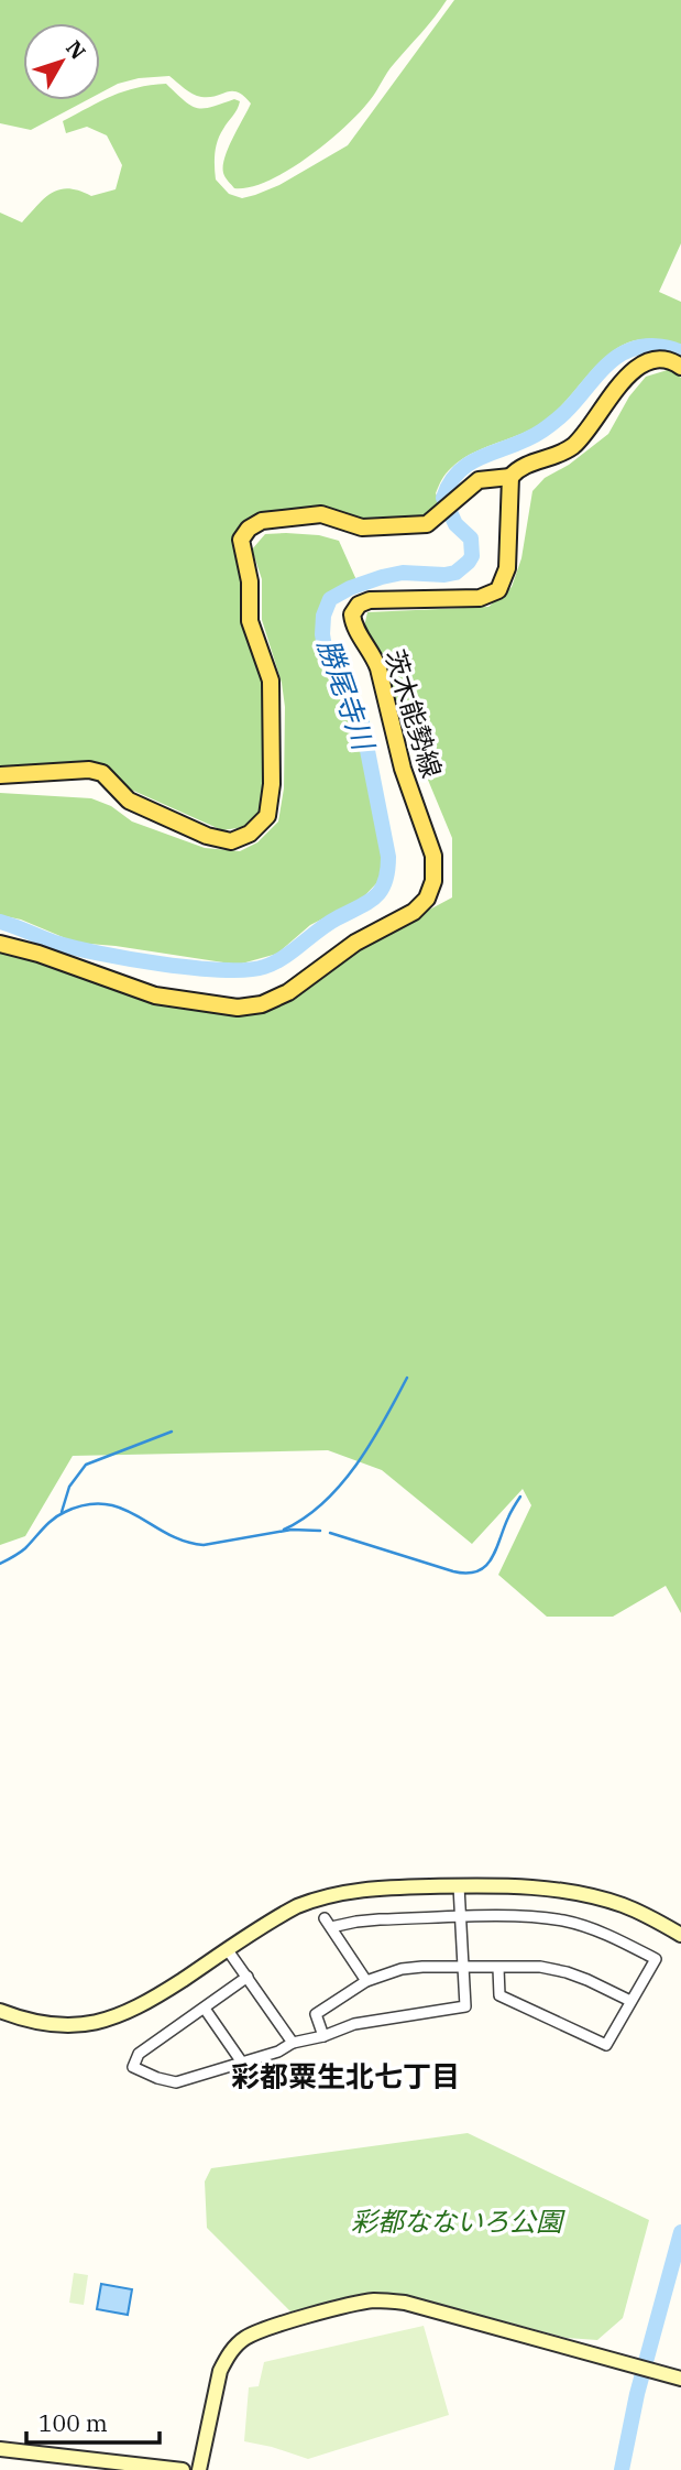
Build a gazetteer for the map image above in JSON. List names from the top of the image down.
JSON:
{
  "streets": {
    "main road": ["茨木能勢線"]
  },
  "districts": ["彩都粟生北七丁目"],
  "water": ["勝尾寺川"],
  "parks": ["彩都なないろ公園"],
  "scale_bar": "100 m",
  "north": "top right"
}
